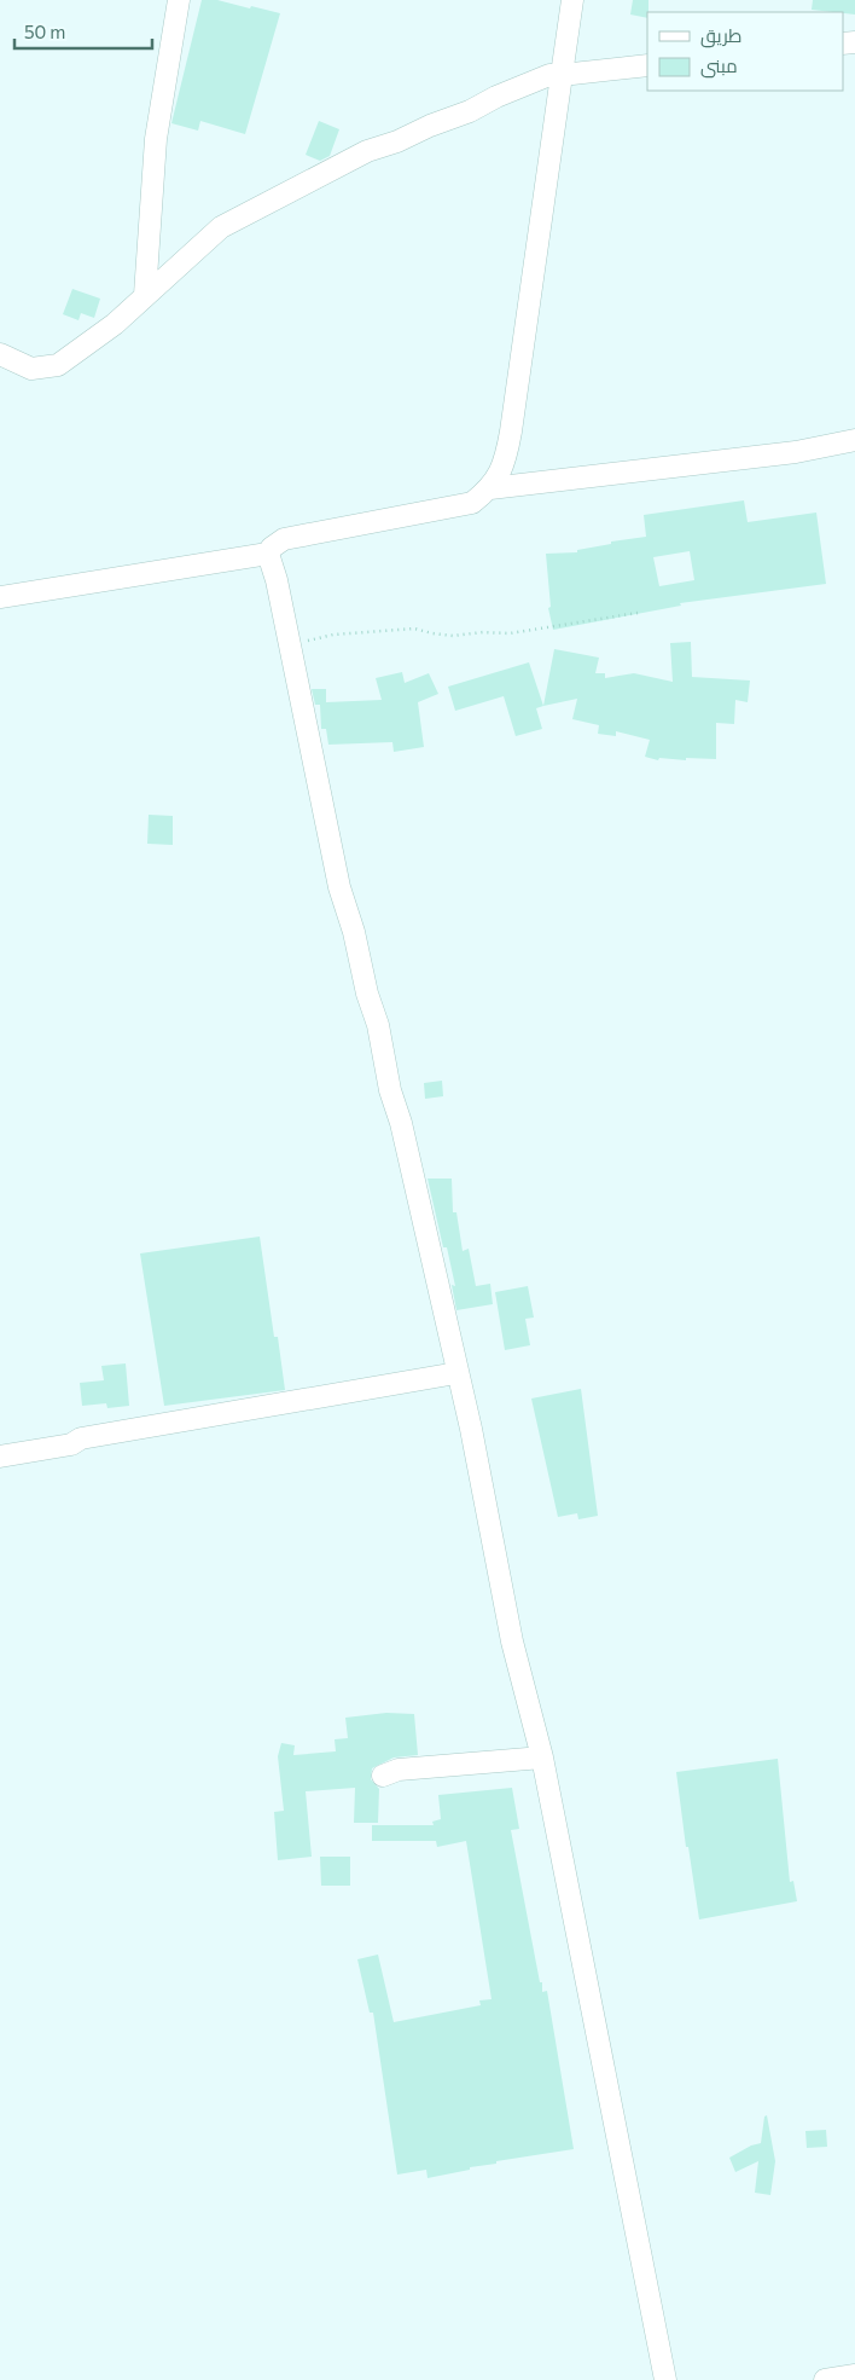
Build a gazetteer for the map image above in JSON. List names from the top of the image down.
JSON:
{
  "legend": ["طريق", "مبنى"],
  "scale_bar": "50 m"
}
